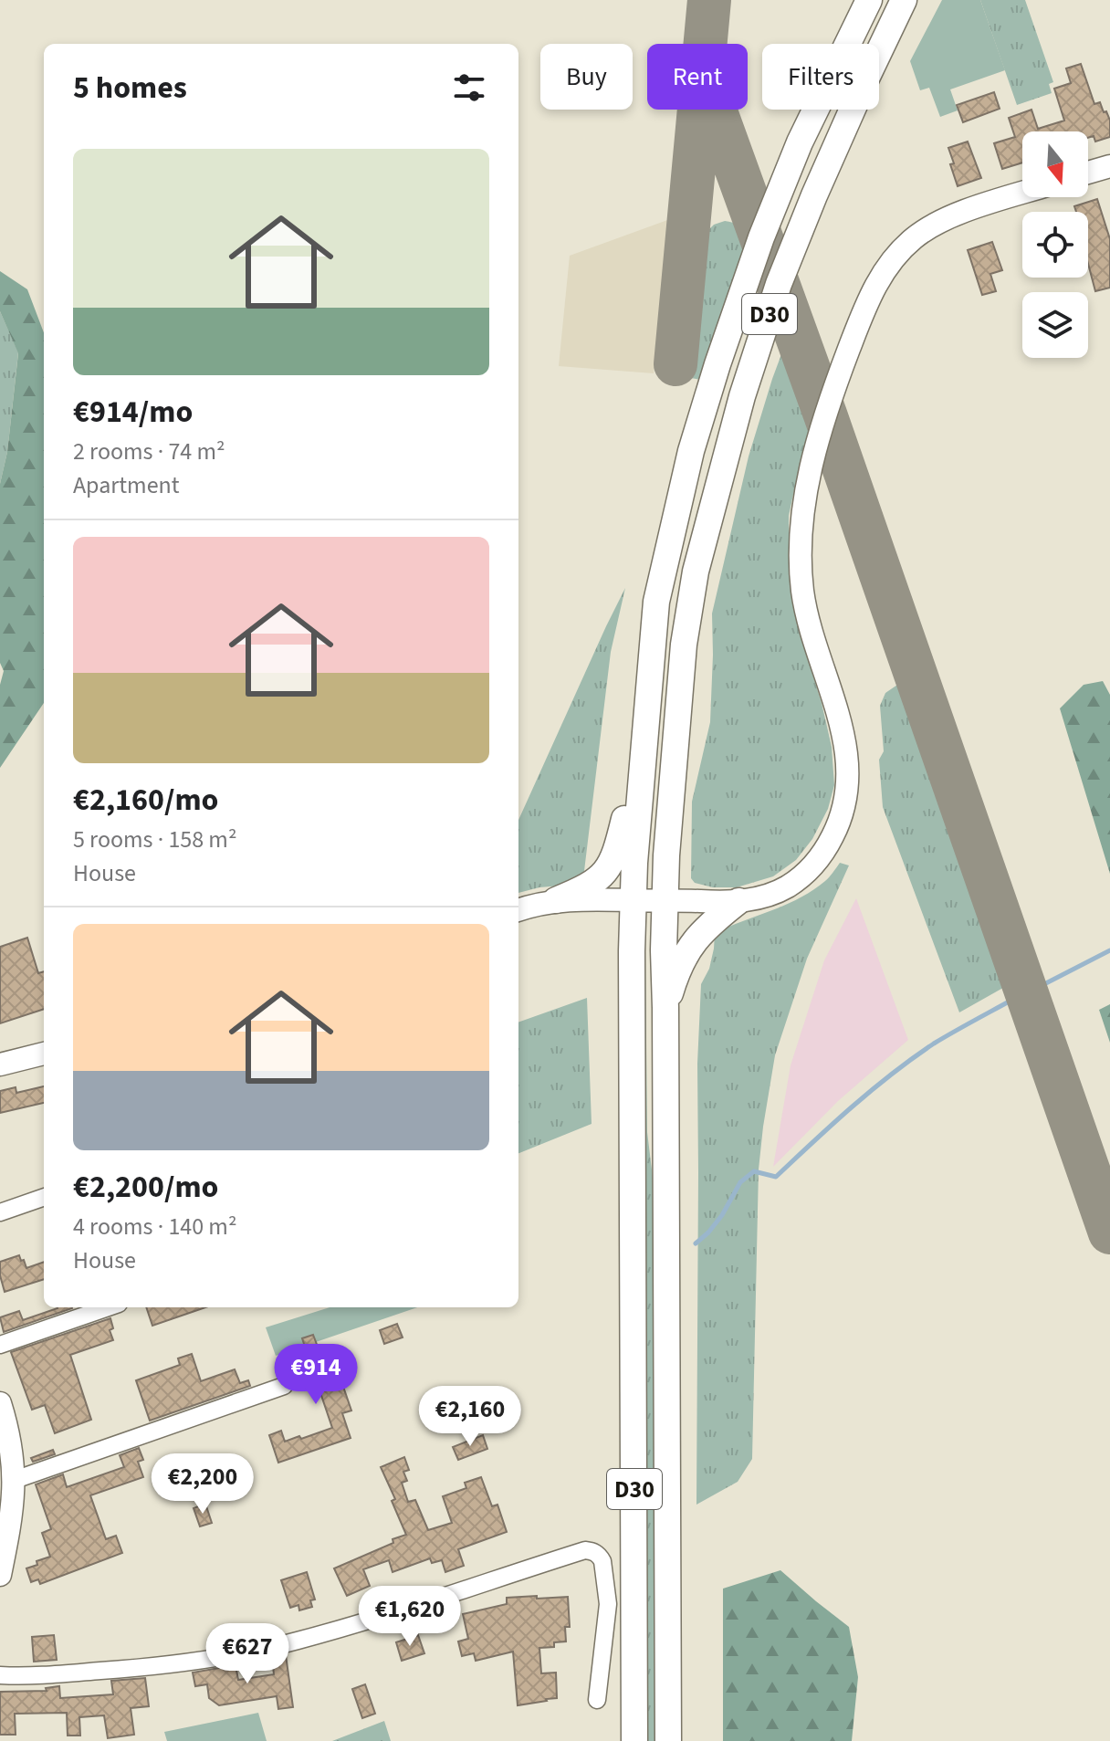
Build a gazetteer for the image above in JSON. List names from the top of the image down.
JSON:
{
  "streets": {
    "main road": ["D30"]
  },
  "north": "bottom",
  "page": {
    "chip": ["Buy", "Rent", "Filters"],
    "heading": "5 homes",
    "list": [
      {
        "name": "€914/mo",
        "note": "2 rooms · 74 m² · Apartment"
      },
      {
        "name": "€2,160/mo",
        "note": "5 rooms · 158 m² · House"
      },
      {
        "name": "€2,200/mo",
        "note": "4 rooms · 140 m² · House"
      }
    ],
    "price": [
      "€914",
      "€2,160",
      "€2,200",
      "€1,620",
      "€627"
    ]
  }
}
